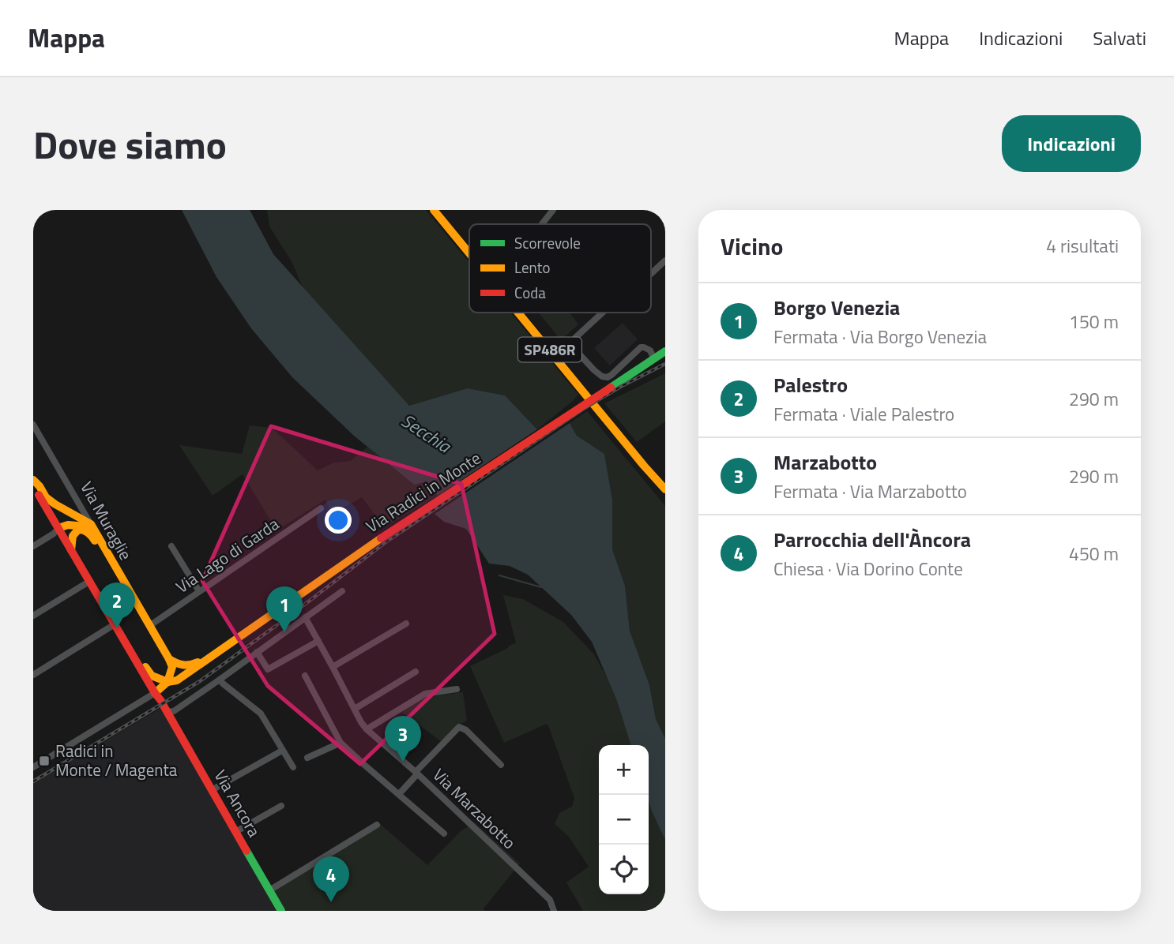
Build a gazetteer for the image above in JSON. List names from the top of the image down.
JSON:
{
  "streets": {
    "main road": [
      "SP486R",
      "Via Radici in Monte",
      "Via Muraglie",
      "Via Ancora"
    ],
    "street": ["Via Lago di Garda", "Via Marzabotto"]
  },
  "crossings": [
    ["Via Radici in Monte", "Via Ancora"],
    ["Via Muraglie", "Via Lago di Garda"]
  ],
  "water": ["Secchia"],
  "places": {
    "transit": ["Radici in Monte / Magenta"]
  },
  "legend": ["Scorrevole", "Lento", "Coda"],
  "page": {
    "header": "Mappa",
    "nav": ["Mappa", "Indicazioni", "Salvati"],
    "title": "Dove siamo",
    "buttons": "Indicazioni",
    "heading": ["Vicino", "4 risultati"],
    "list": [
      {
        "mark": "1",
        "name": "Borgo Venezia",
        "note": "Fermata · Via Borgo Venezia",
        "value": "150 m"
      },
      {
        "mark": "2",
        "name": "Palestro",
        "note": "Fermata · Viale Palestro",
        "value": "290 m"
      },
      {
        "mark": "3",
        "name": "Marzabotto",
        "note": "Fermata · Via Marzabotto",
        "value": "290 m"
      },
      {
        "mark": "4",
        "name": "Parrocchia dell'Àncora",
        "note": "Chiesa · Via Dorino Conte",
        "value": "450 m"
      }
    ],
    "pins": [
      "2",
      "1",
      "3",
      "4"
    ],
    "map_buttons": ["+", "−"]
  }
}
